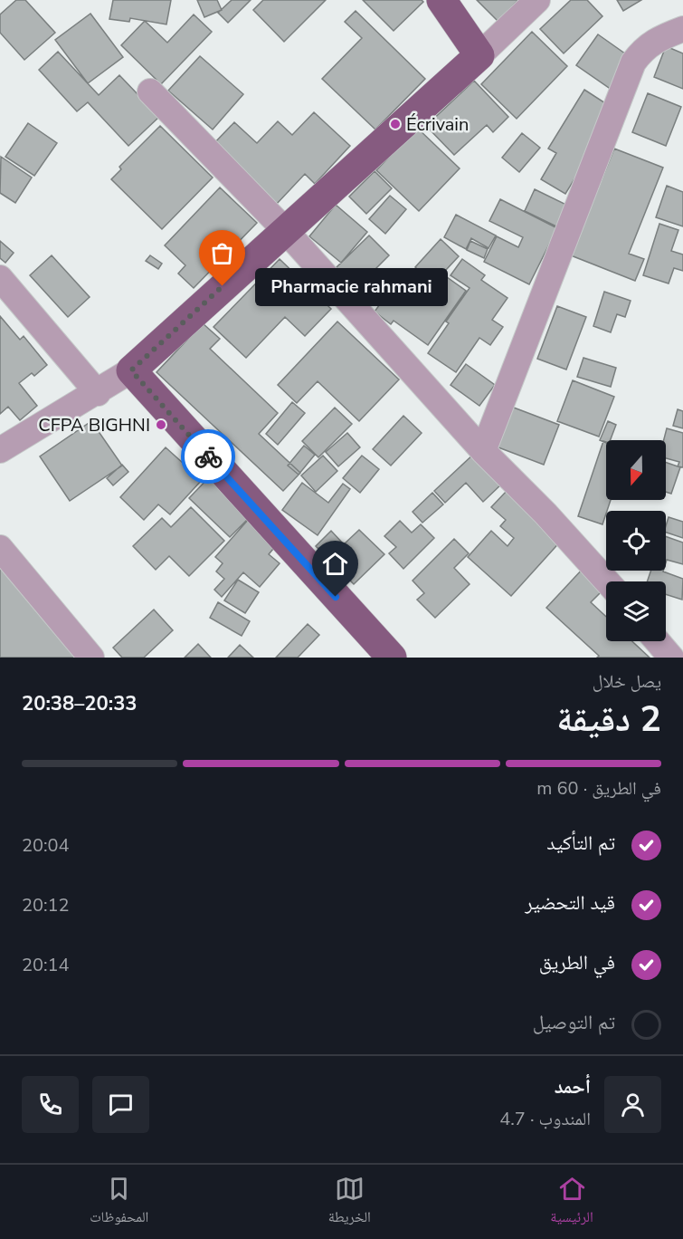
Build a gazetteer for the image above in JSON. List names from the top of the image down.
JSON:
{
  "places": ["Écrivain", "Pharmacie rahmani", "CFPA BIGHNI"],
  "north": "bottom",
  "page": {
    "bubble": "Pharmacie rahmani",
    "heading": ["2 دقيقة", "يصل خلال", "20:33–20:38"],
    "panel": ["أحمد", "المندوب · 4.7"],
    "bar": "في الطريق · 60 m",
    "list": [
      ["تم التأكيد", "20:04"],
      ["قيد التحضير", "20:12"],
      ["في الطريق", "20:14"],
      "تم التوصيل"
    ],
    "tabs": ["الرئيسية", "الخريطة", "المحفوظات"]
  }
}
